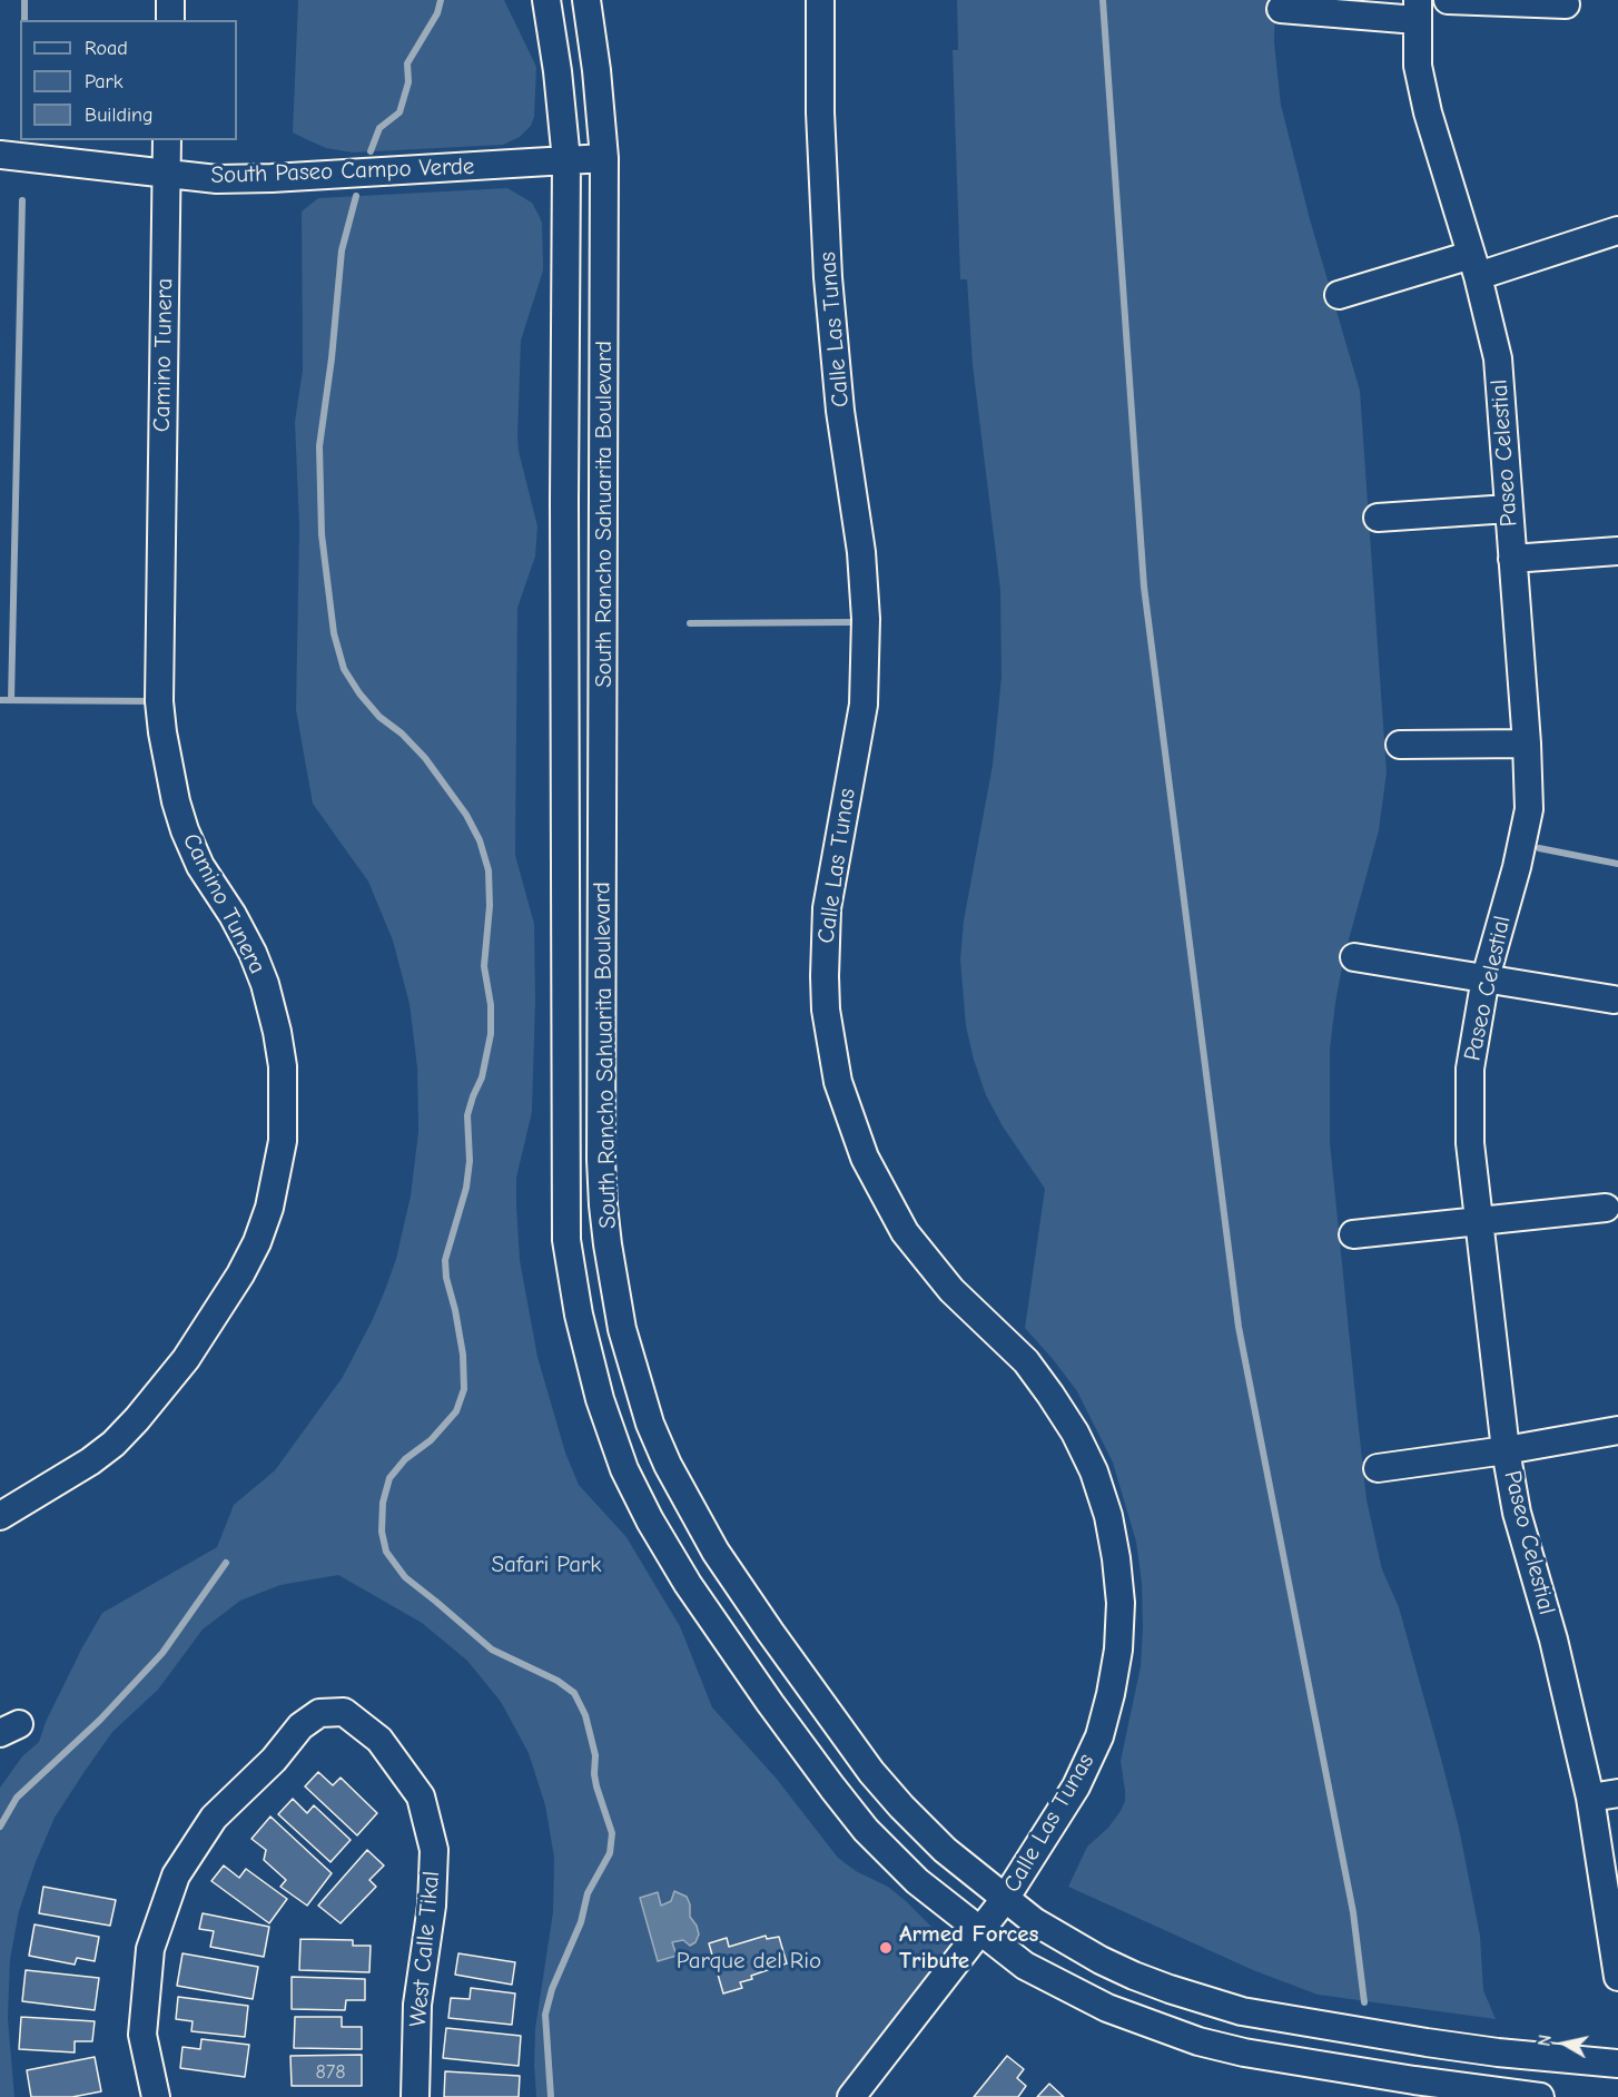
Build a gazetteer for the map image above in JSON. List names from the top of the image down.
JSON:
{
  "streets": {
    "street": [
      "South Paseo Campo Verde",
      "Calle Las Tunas",
      "Camino Tunera",
      "Paseo Celestial",
      "South Rancho Sahuarita Boulevard",
      "West Calle Tikal"
    ]
  },
  "crossings": [
    ["South Paseo Campo Verde", "Camino Tunera"],
    ["South Paseo Campo Verde", "South Rancho Sahuarita Boulevard"],
    ["Calle Las Tunas", "South Rancho Sahuarita Boulevard"]
  ],
  "parks": ["Safari Park", "Parque del Rio"],
  "places": ["Armed Forces Tribute"],
  "house_numbers": ["878"],
  "legend": ["Road", "Park", "Building"],
  "north": "left"
}
